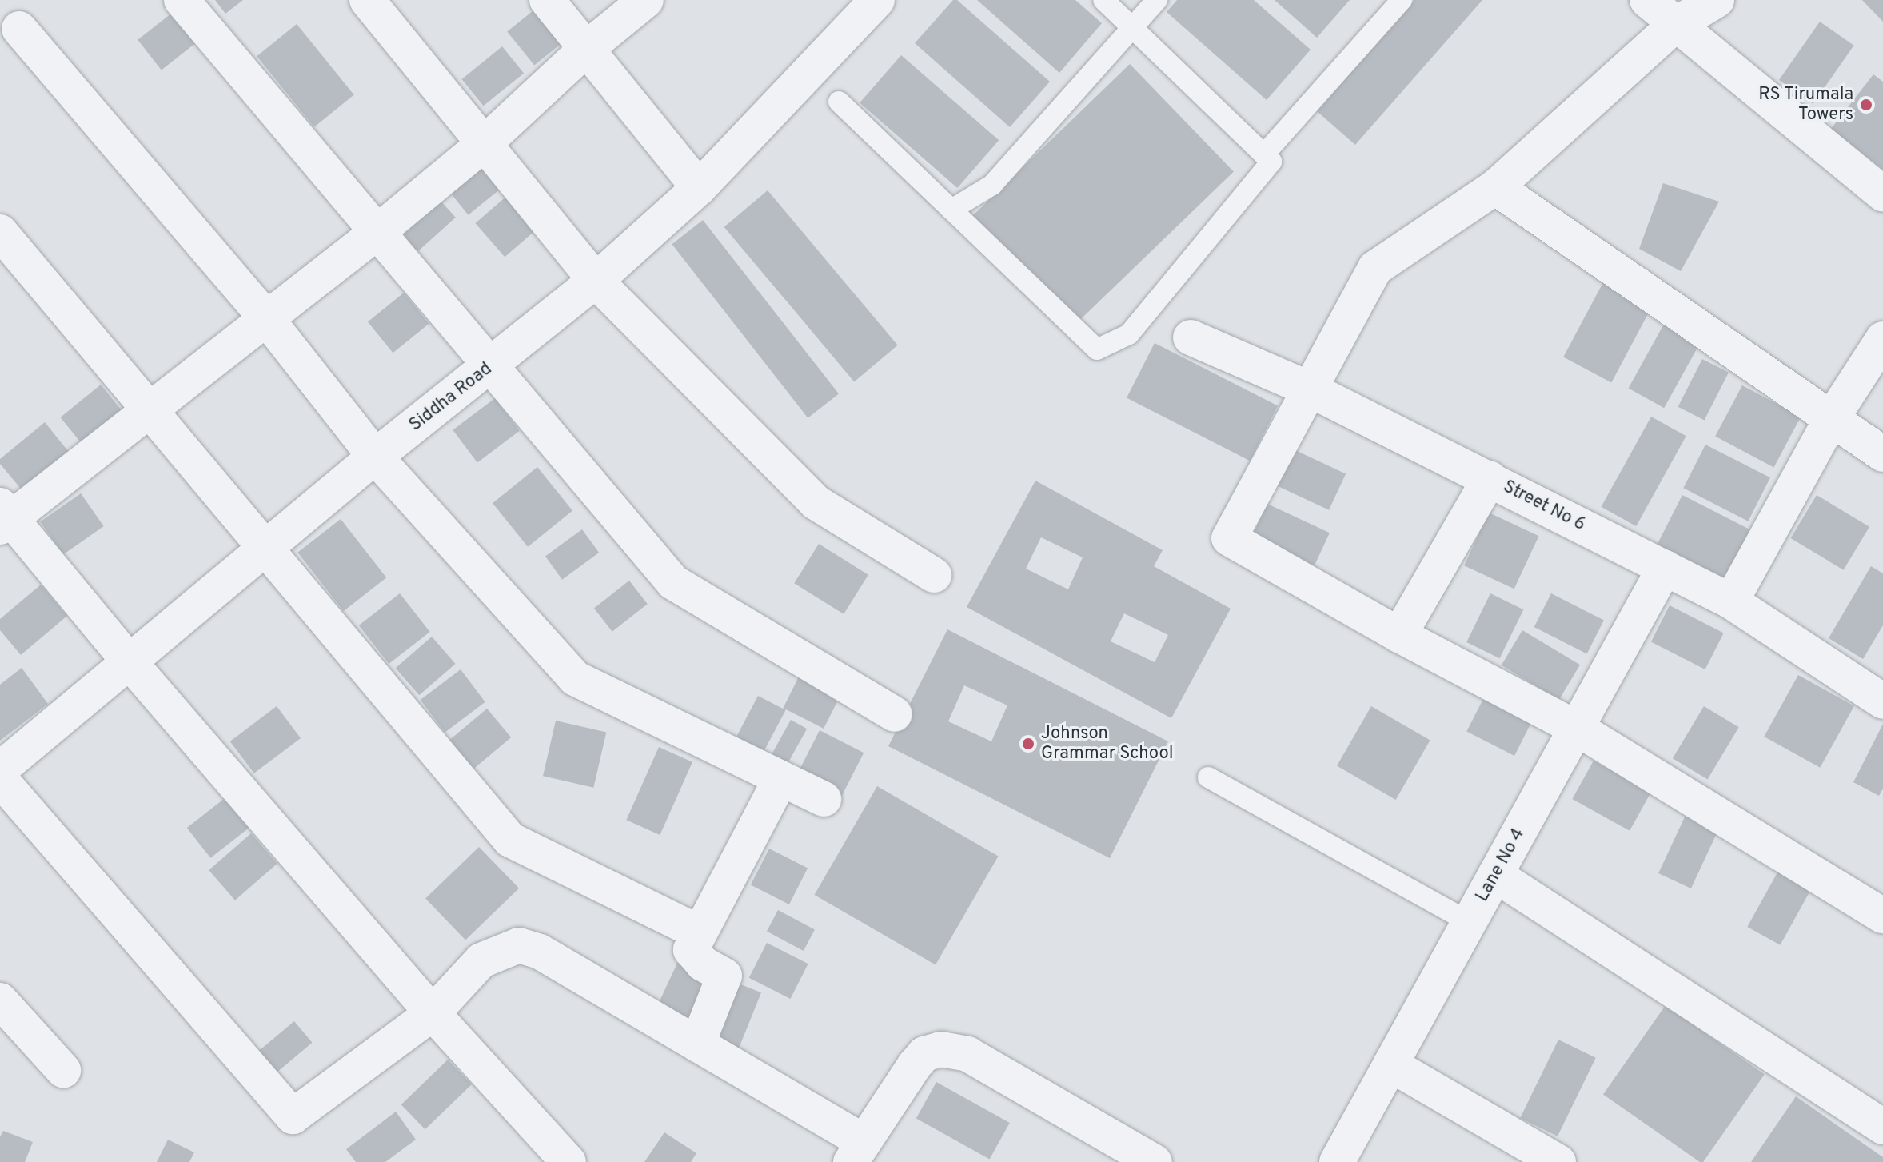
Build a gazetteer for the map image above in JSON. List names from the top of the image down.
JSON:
{
  "streets": {
    "street": ["Siddha Road", "Street No 6", "Lane No 4"]
  },
  "crossings": [
    ["Street No 6", "Lane No 4"]
  ],
  "places": ["RS Tirumala Towers", "Johnson Grammar School"]
}
